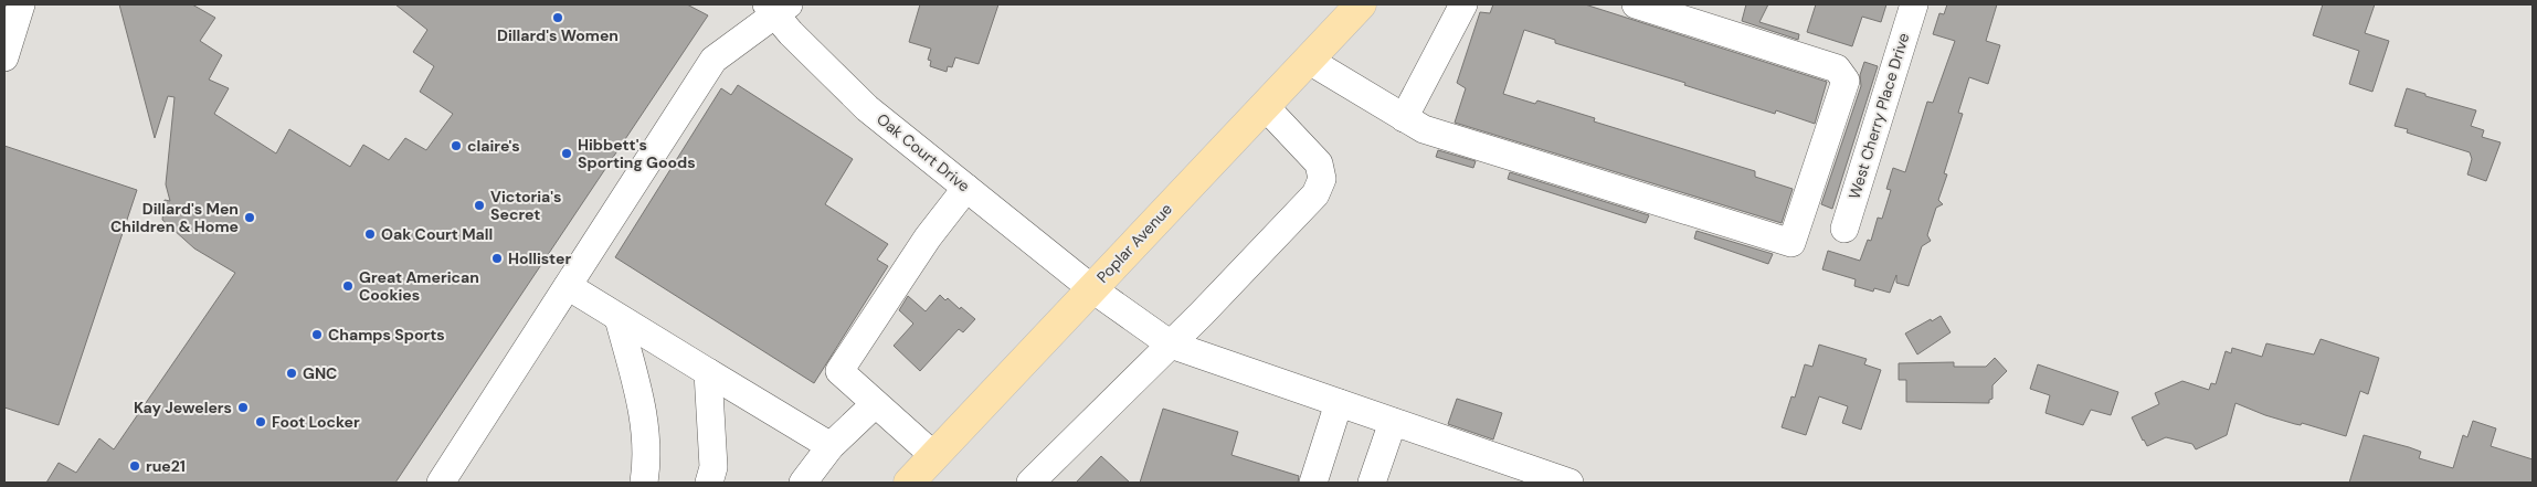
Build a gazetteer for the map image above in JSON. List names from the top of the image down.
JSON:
{
  "streets": {
    "main road": ["Poplar Avenue"],
    "street": ["West Cherry Place Drive", "Oak Court Drive"]
  },
  "crossings": [
    ["Oak Court Drive", "Poplar Avenue"]
  ],
  "places": [
    "Dillard's Women",
    "claire's",
    "Hibbett's Sporting Goods",
    "Victoria's Secret",
    "Dillard's Men Children & Home",
    "Oak Court Mall",
    "Hollister",
    "Great American Cookies",
    "Champs Sports",
    "GNC",
    "Kay Jewelers",
    "Foot Locker",
    "rue21"
  ]
}
